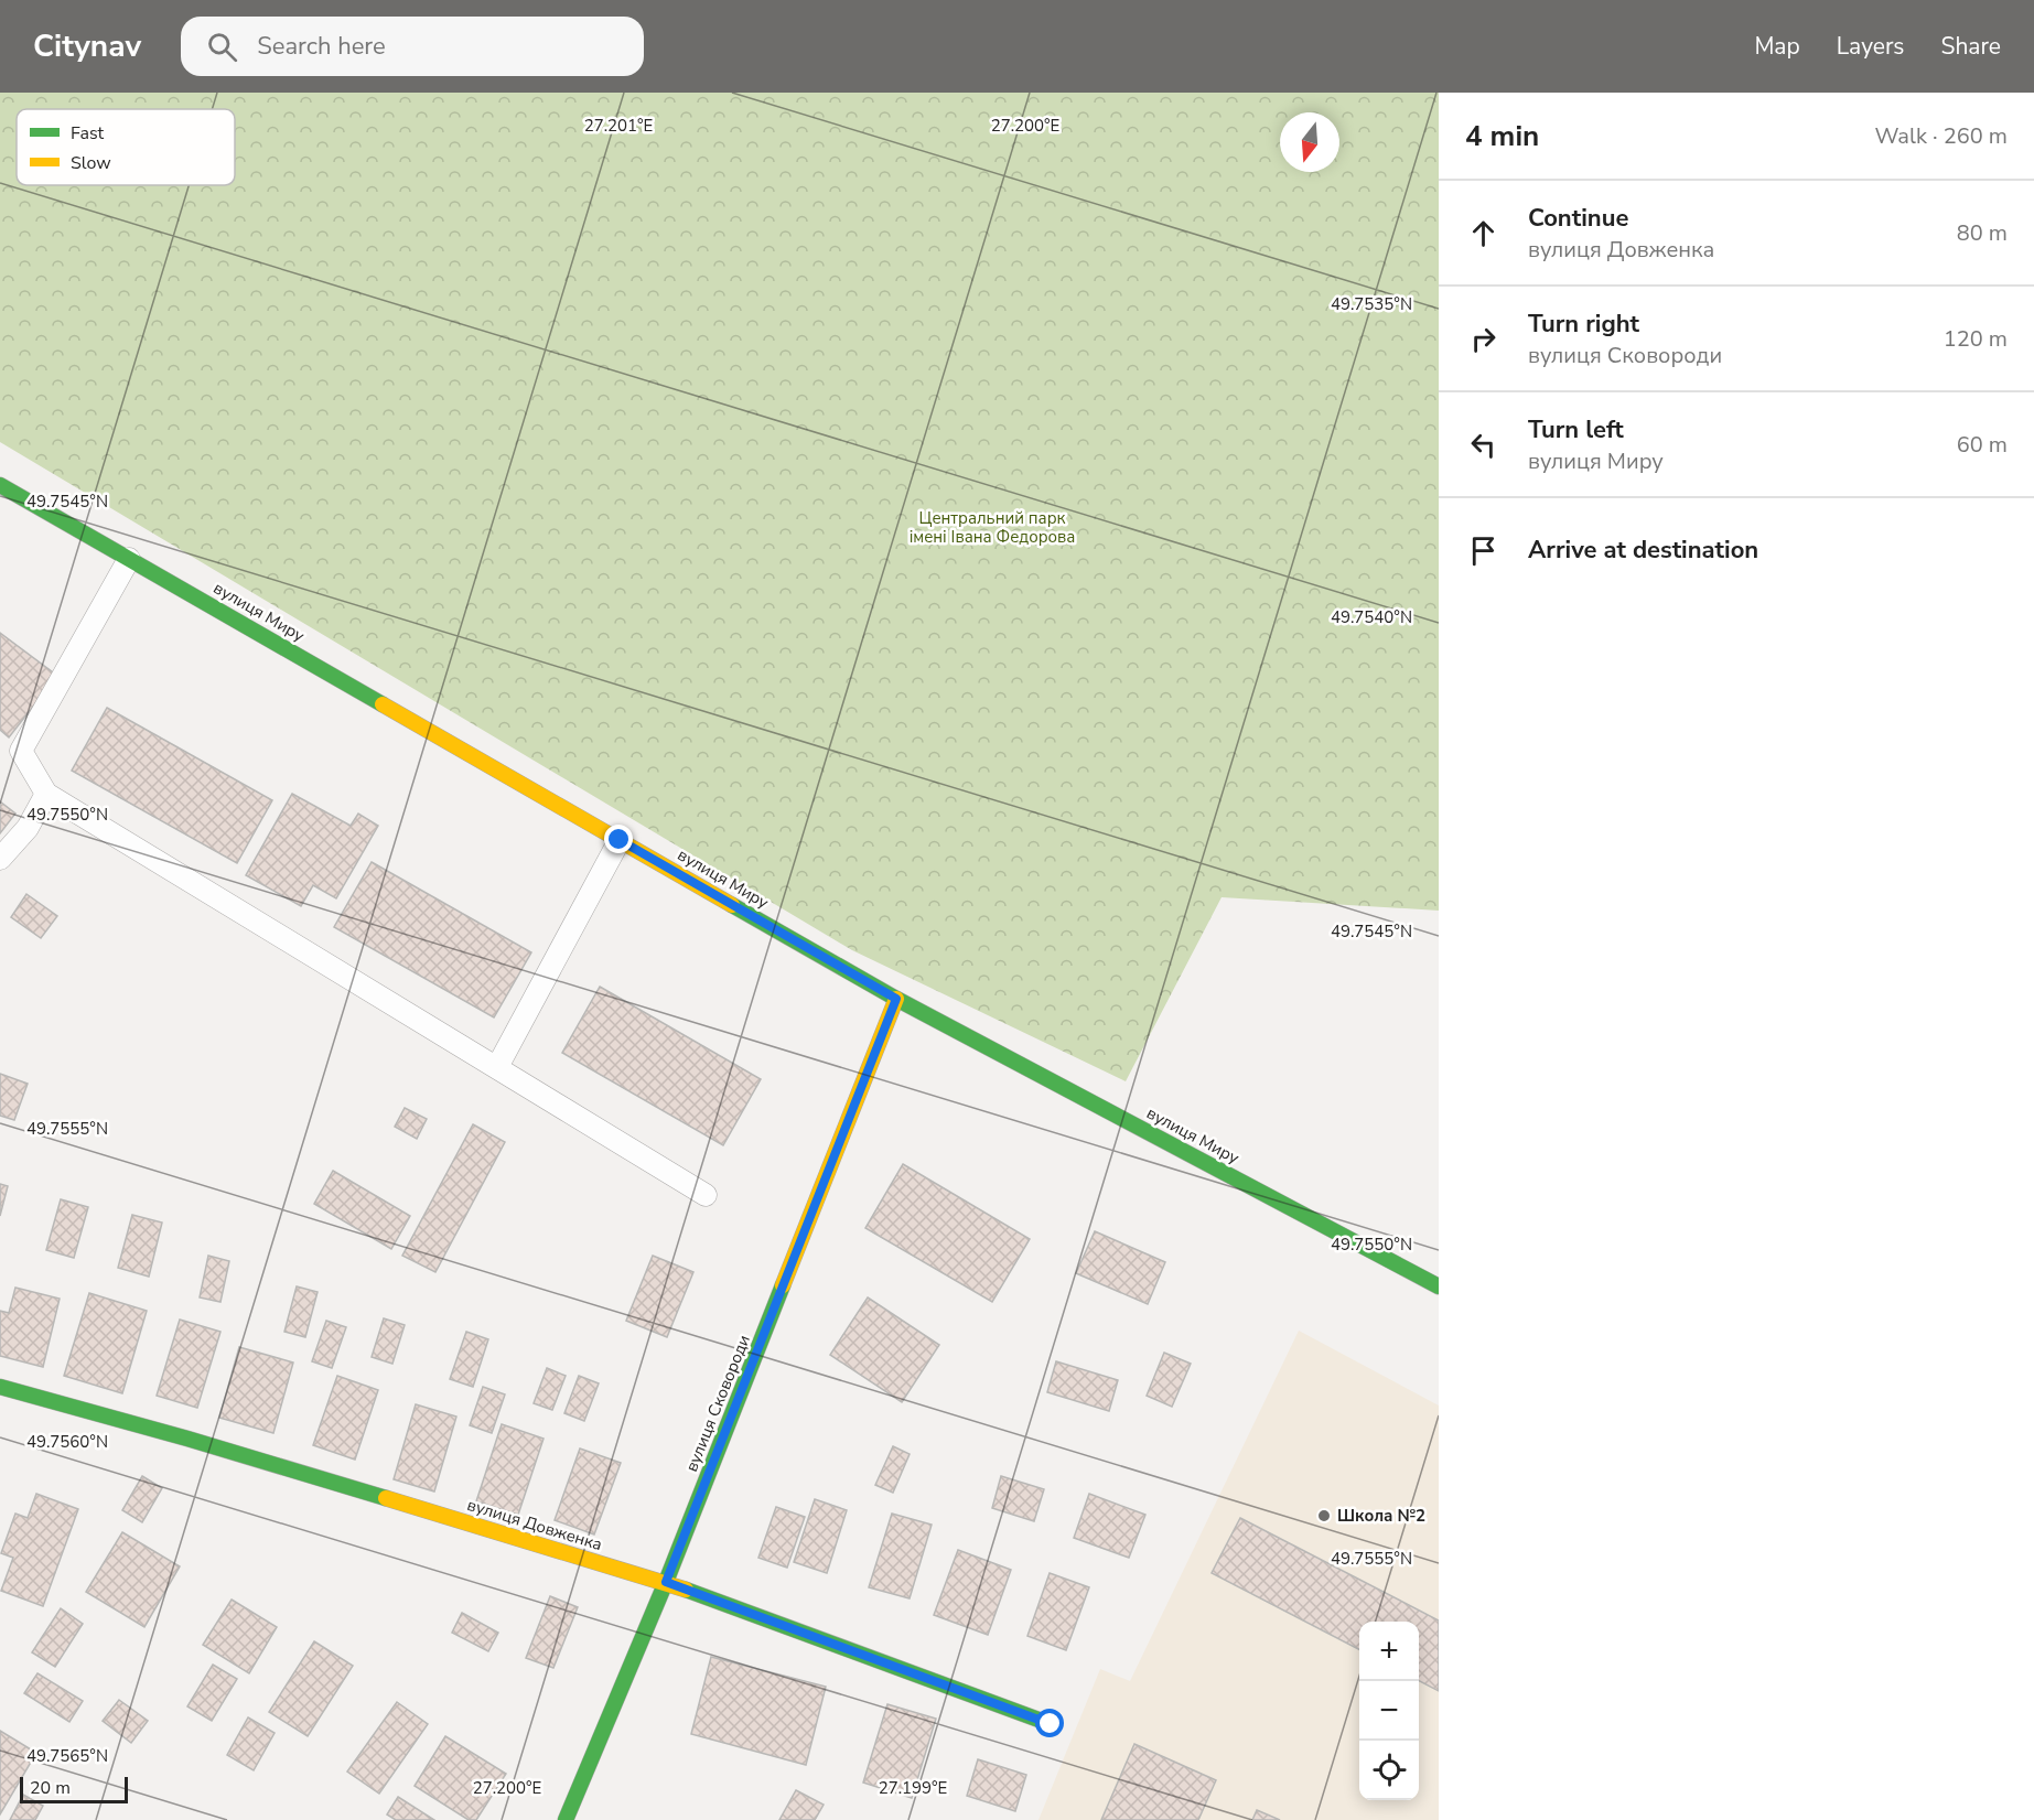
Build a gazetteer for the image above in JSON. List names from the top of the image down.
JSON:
{
  "streets": {
    "street": ["вулиця Миру", "вулиця Сковороди", "вулиця Довженка"]
  },
  "crossings": [
    ["вулиця Миру", "вулиця Сковороди"],
    ["вулиця Сковороди", "вулиця Довженка"]
  ],
  "parks": ["Центральний парк імені Івана Федорова"],
  "places": ["Школа №2"],
  "legend": ["Fast", "Slow"],
  "scale_bar": "20 m",
  "north": "bottom",
  "page": {
    "header": "Citynav",
    "search": "Search here",
    "nav": ["Map", "Layers", "Share"],
    "heading": ["4 min", "Walk · 260 m"],
    "list": [
      ["Continue", "вулиця Довженка", "80 m"],
      ["Turn right", "вулиця Сковороди", "120 m"],
      ["Turn left", "вулиця Миру", "60 m"],
      "Arrive at destination"
    ],
    "map_buttons": ["+", "−"],
    "scale": "20 m"
  },
  "coordinates": [
    "27.201°E",
    "27.200°E",
    "49.7535°N",
    "49.7545°N",
    "49.7540°N",
    "49.7550°N",
    "49.7555°N",
    "49.7560°N",
    "49.7565°N",
    "27.199°E"
  ]
}
